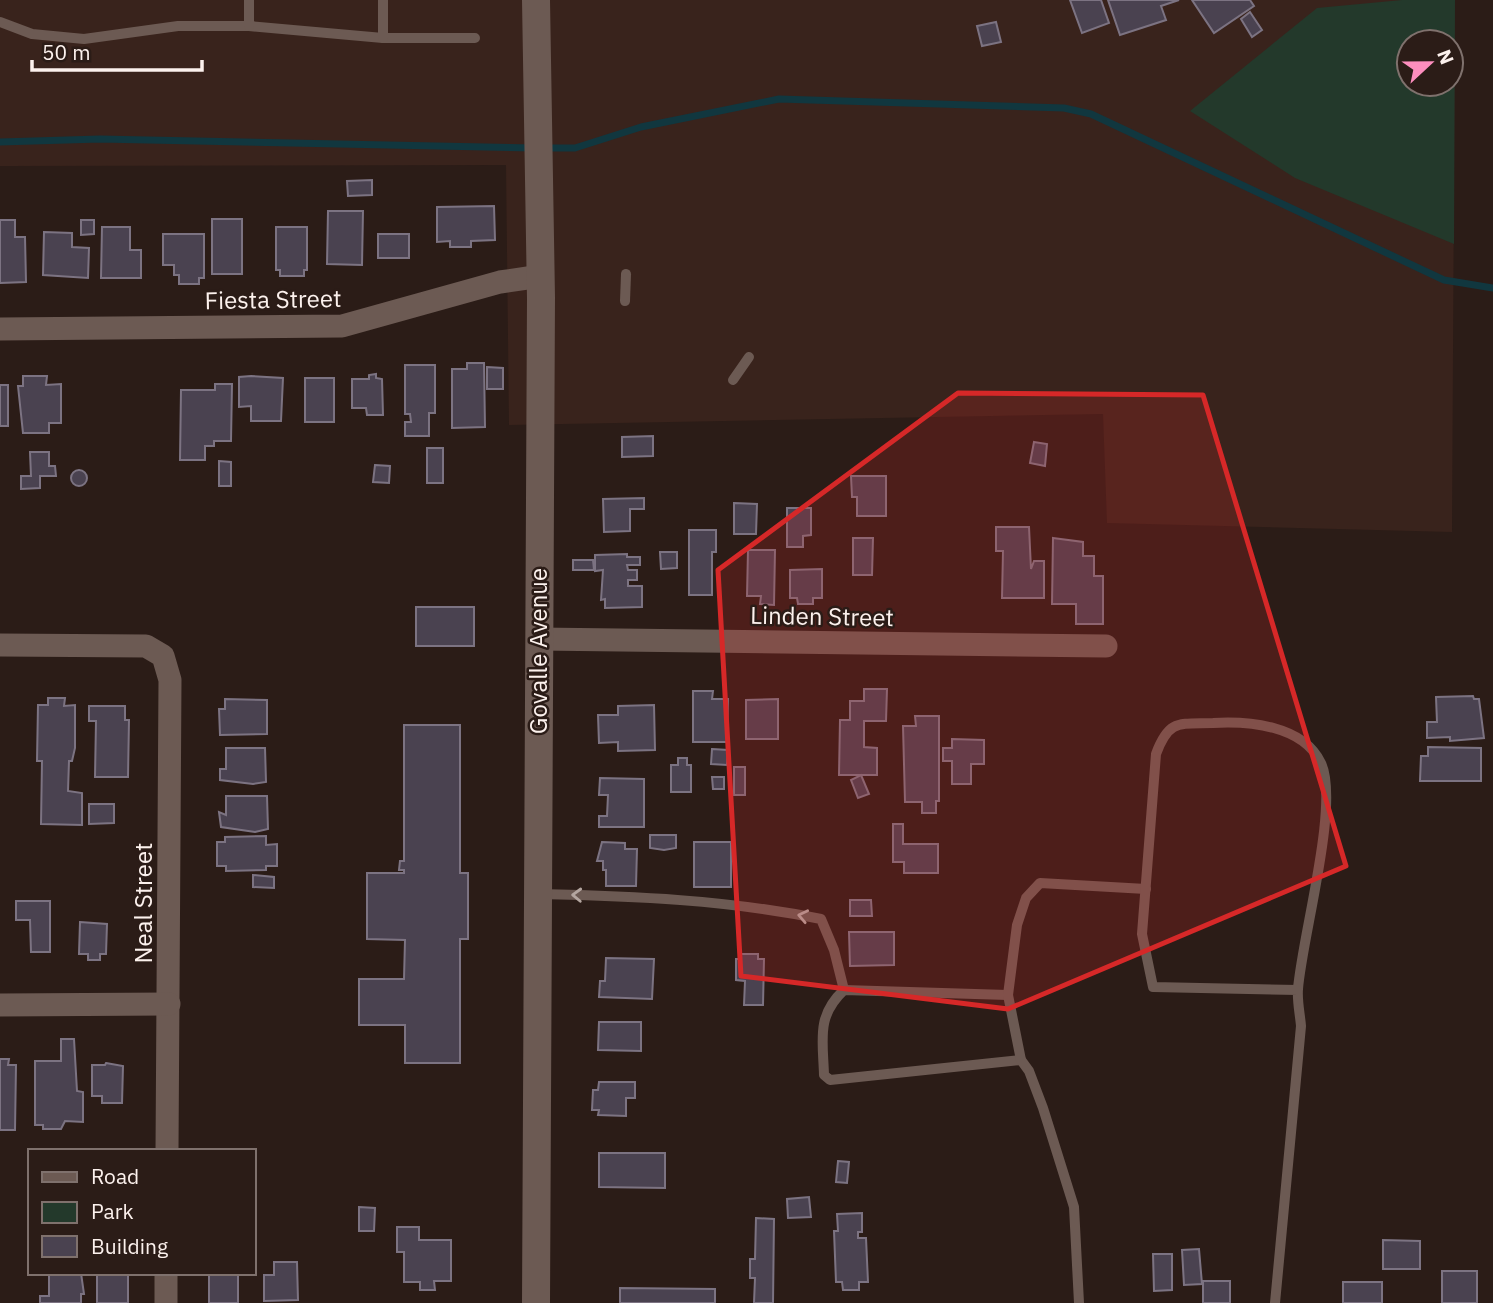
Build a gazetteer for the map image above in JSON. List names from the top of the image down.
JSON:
{
  "streets": {
    "street": [
      "Fiesta Street",
      "Linden Street",
      "Govalle Avenue",
      "Neal Street"
    ]
  },
  "crossings": [
    ["Fiesta Street", "Govalle Avenue"],
    ["Linden Street", "Govalle Avenue"]
  ],
  "legend": ["Road", "Park", "Building"],
  "scale_bar": "50 m",
  "north": "right"
}
